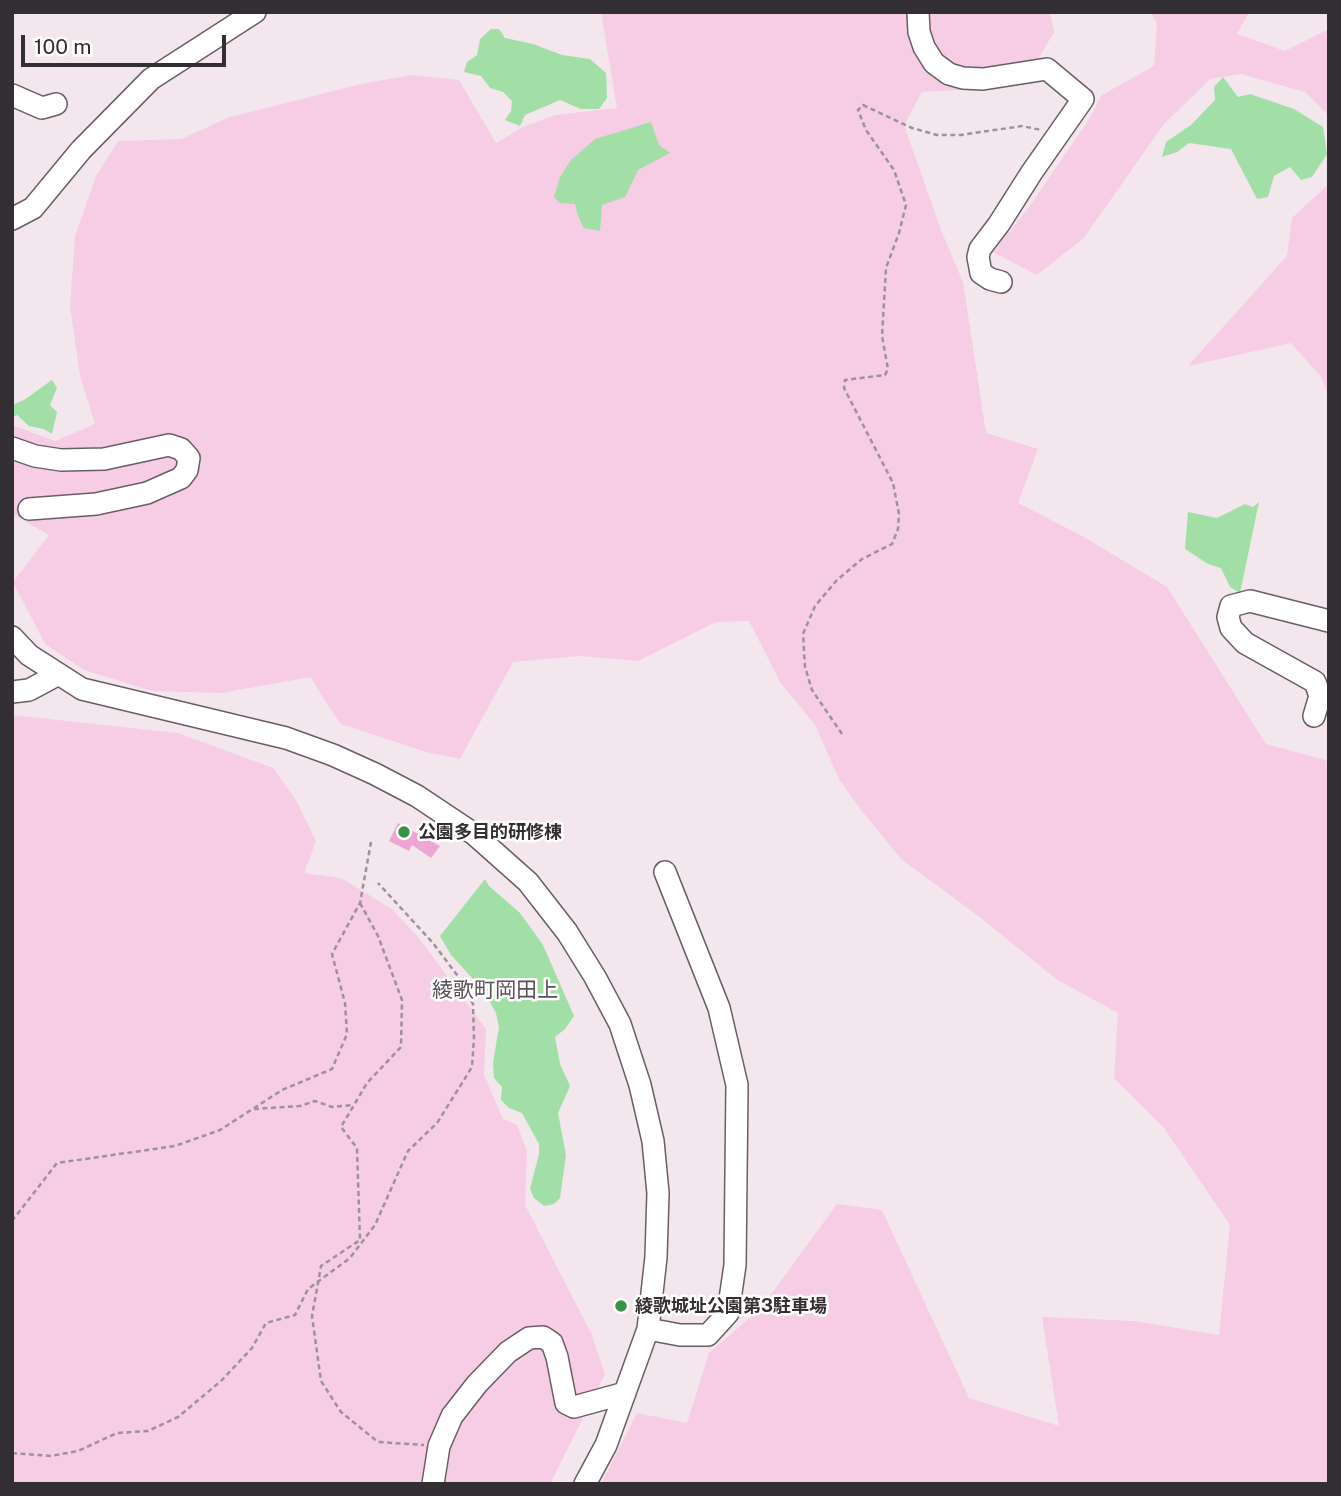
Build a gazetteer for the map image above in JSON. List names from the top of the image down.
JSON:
{
  "districts": ["綾歌町岡田上"],
  "places": ["公園多目的研修棟", "綾歌城址公園第3駐車場"],
  "scale_bar": "100 m"
}
